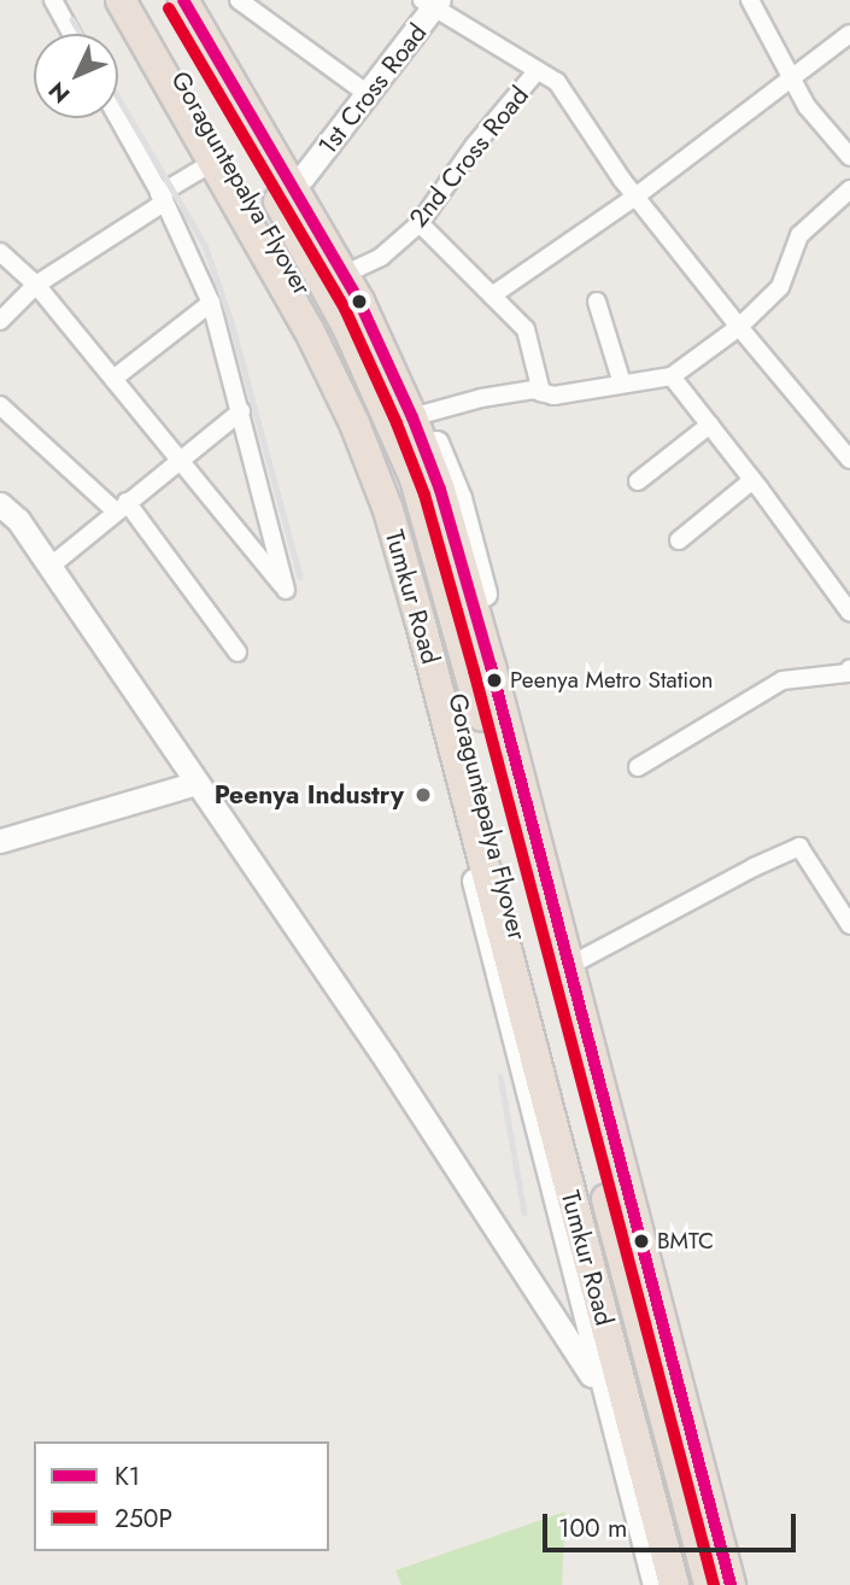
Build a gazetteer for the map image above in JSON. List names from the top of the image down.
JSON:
{
  "streets": {
    "highway": ["Goraguntepalya Flyover", "Tumkur Road"],
    "street": ["1st Cross Road", "2nd Cross Road"]
  },
  "places": ["Peenya Metro Station", "Peenya Industry", "BMTC"],
  "lines": ["transit line K1", "transit line 250P"],
  "legend": ["K1", "250P"],
  "scale_bar": "100 m",
  "north": "bottom left"
}
